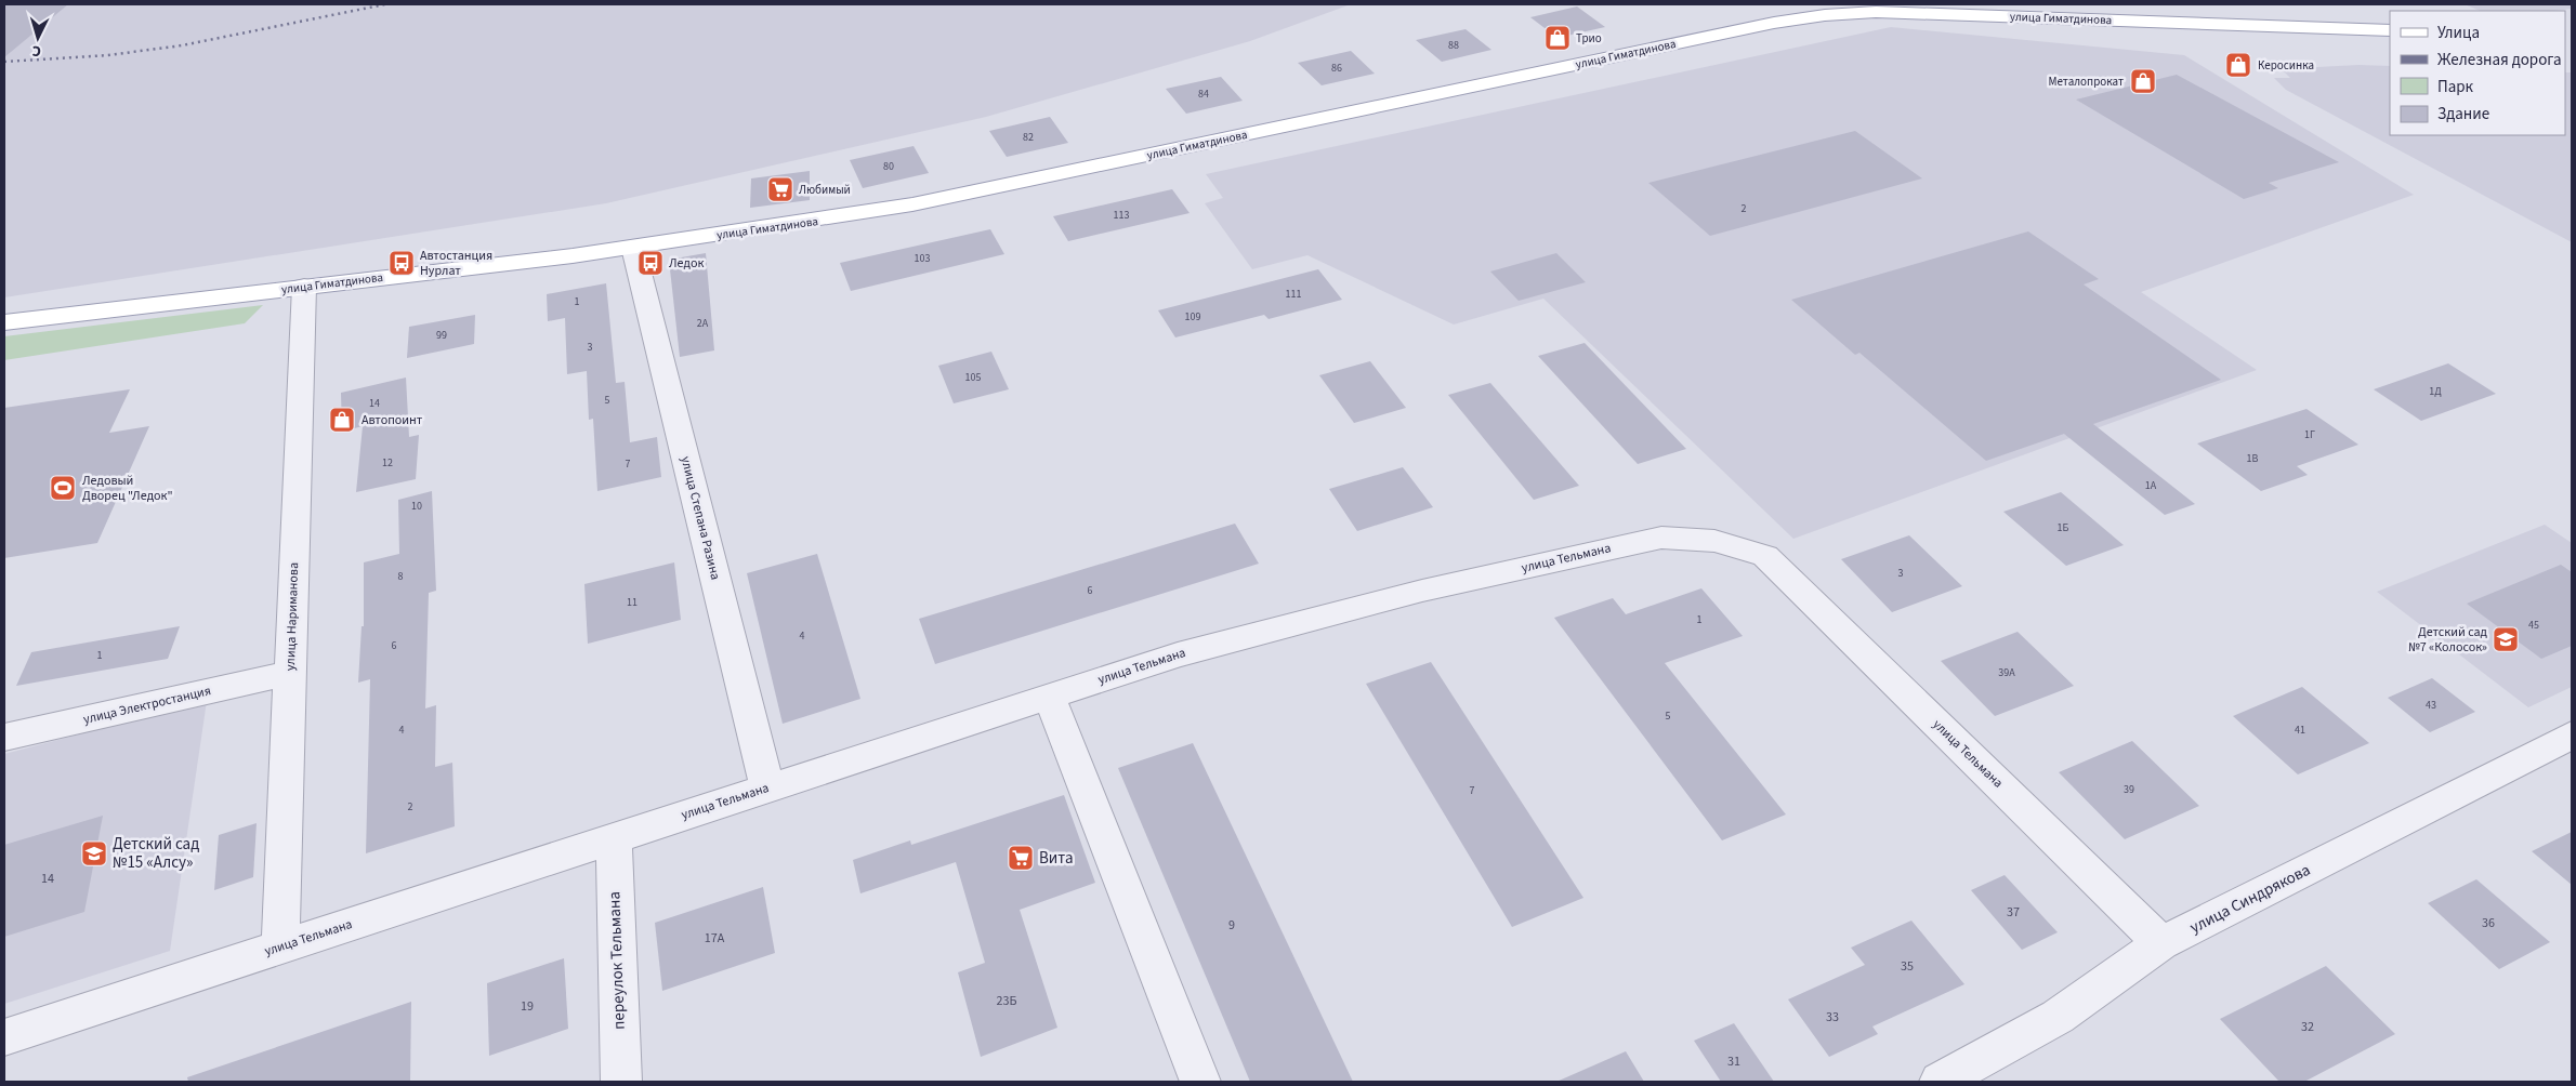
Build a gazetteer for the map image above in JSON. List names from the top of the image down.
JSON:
{
  "streets": {
    "main road": ["улица Гиматдинова"],
    "street": [
      "улица Степана Разина",
      "улица Тельмана",
      "улица Нариманова",
      "улица Электростанция",
      "улица Синдрякова",
      "переулок Тельмана"
    ]
  },
  "crossings": [
    ["улица Гиматдинова", "улица Степана Разина"],
    ["улица Гиматдинова", "улица Нариманова"],
    ["улица Степана Разина", "улица Тельмана"],
    ["улица Тельмана", "улица Нариманова"],
    ["улица Тельмана", "улица Синдрякова"],
    ["улица Тельмана", "переулок Тельмана"],
    ["улица Нариманова", "улица Электростанция"]
  ],
  "places": {
    "shop": [
      "Трио",
      "Керосинка",
      "Металопрокат",
      "Автопоинт"
    ],
    "supermarket": ["Любимый", "Вита"],
    "bus stop": ["Автостанция Нурлат", "Ледок"],
    "sports": ["Ледовый Дворец \"Ледок\""],
    "school or university": ["Детский сад №7 «Колосок»", "Детский сад №15 «Алсу»"]
  },
  "house_numbers": [
    "88",
    "86",
    "84",
    "82",
    "80",
    "2",
    "113",
    "103",
    "111",
    "1",
    "109",
    "2А",
    "99",
    "3",
    "105",
    "1Д",
    "5",
    "14",
    "1Г",
    "1В",
    "12",
    "7",
    "1А",
    "10",
    "1Б",
    "3",
    "8",
    "6",
    "11",
    "1",
    "45",
    "4",
    "6",
    "1",
    "39А",
    "43",
    "5",
    "4",
    "41",
    "39",
    "7",
    "2",
    "14",
    "37",
    "36",
    "9",
    "17А",
    "35",
    "23Б",
    "19",
    "33",
    "32",
    "31"
  ],
  "legend": [
    "Улица",
    "Железная дорога",
    "Парк",
    "Здание"
  ],
  "north": "bottom"
}
